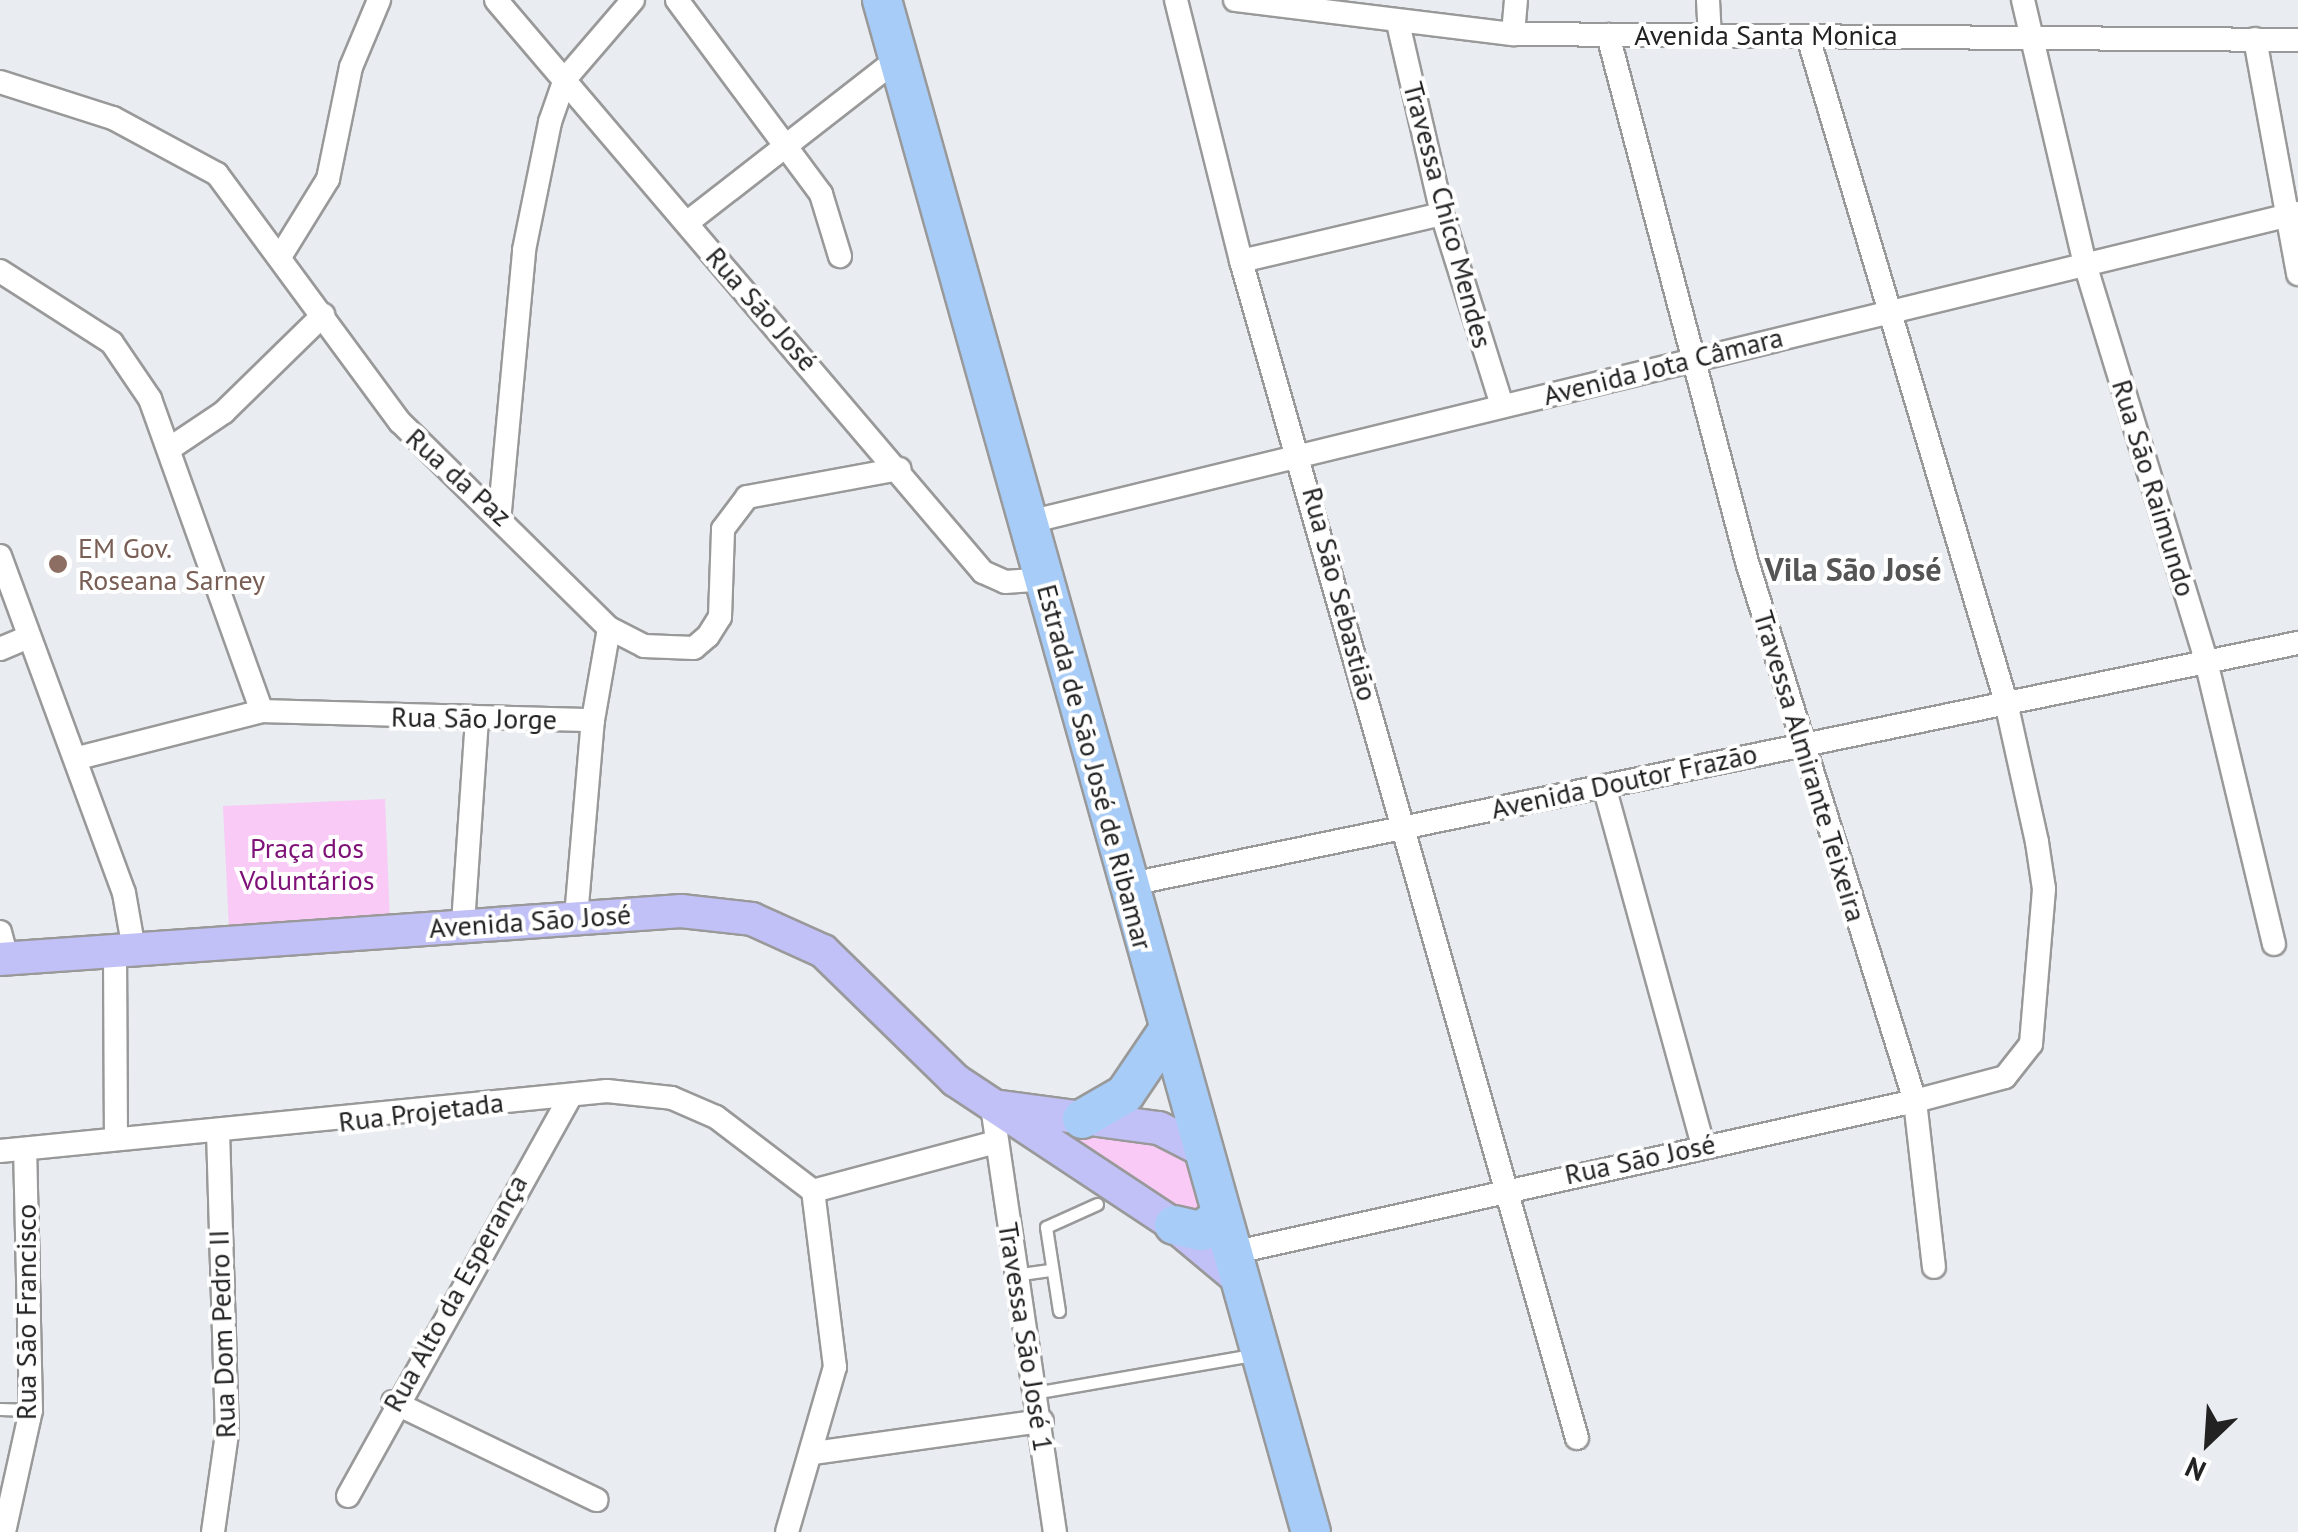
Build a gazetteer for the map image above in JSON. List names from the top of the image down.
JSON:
{
  "streets": {
    "main road": ["Estrada de São José de Ribamar"],
    "street": [
      "Avenida Santa Monica",
      "Travessa Chico Mendes",
      "Rua São José",
      "Avenida Jota Câmara",
      "Rua da Paz",
      "Rua São Raimundo",
      "Rua São Sebastião",
      "Rua São Jorge",
      "Travessa Almirante Teixeira",
      "Avenida Doutor Frazão",
      "Avenida São José",
      "Rua Projetada",
      "Rua Alto da Esperança",
      "Rua São Francisco",
      "Rua Dom Pedro II",
      "Travessa São José 1"
    ]
  },
  "crossings": [
    ["Avenida Santa Monica", "Travessa Chico Mendes"],
    ["Avenida Santa Monica", "Rua São Raimundo"],
    ["Avenida Santa Monica", "Travessa Almirante Teixeira"],
    ["Travessa Chico Mendes", "Avenida Jota Câmara"],
    ["Rua São José", "Rua da Paz"],
    ["Rua São José", "Rua São Sebastião"],
    ["Rua São José", "Travessa Almirante Teixeira"],
    ["Rua São José", "Estrada de São José de Ribamar"],
    ["Rua São José", "Avenida Doutor Frazão"],
    ["Rua São José", "Avenida São José"],
    ["Avenida Jota Câmara", "Rua São Raimundo"],
    ["Avenida Jota Câmara", "Rua São Sebastião"],
    ["Avenida Jota Câmara", "Travessa Almirante Teixeira"],
    ["Avenida Jota Câmara", "Estrada de São José de Ribamar"],
    ["Rua da Paz", "Rua São Jorge"],
    ["Rua São Raimundo", "Avenida Doutor Frazão"],
    ["Rua São Sebastião", "Avenida Doutor Frazão"],
    ["Travessa Almirante Teixeira", "Avenida Doutor Frazão"],
    ["Estrada de São José de Ribamar", "Avenida Doutor Frazão"],
    ["Estrada de São José de Ribamar", "Avenida São José"],
    ["Avenida São José", "Travessa São José 1"],
    ["Rua Projetada", "Rua Alto da Esperança"],
    ["Rua Projetada", "Rua São Francisco"],
    ["Rua Projetada", "Rua Dom Pedro II"]
  ],
  "districts": ["Vila São José"],
  "parks": ["Praça dos Voluntários"],
  "places": ["EM Gov. Roseana Sarney"],
  "north": "bottom left"
}
